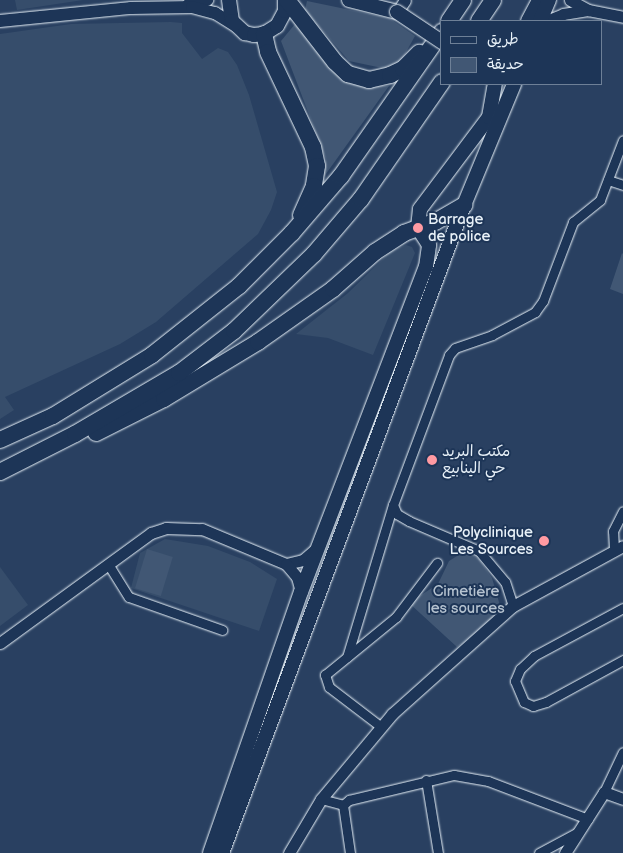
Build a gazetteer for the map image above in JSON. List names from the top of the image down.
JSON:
{
  "parks": ["Cimetière les sources"],
  "places": ["Barrage de police", "مكتب البريد حي الينابيع", "Polyclinique Les Sources"],
  "legend": ["طريق", "حديقة"]
}
